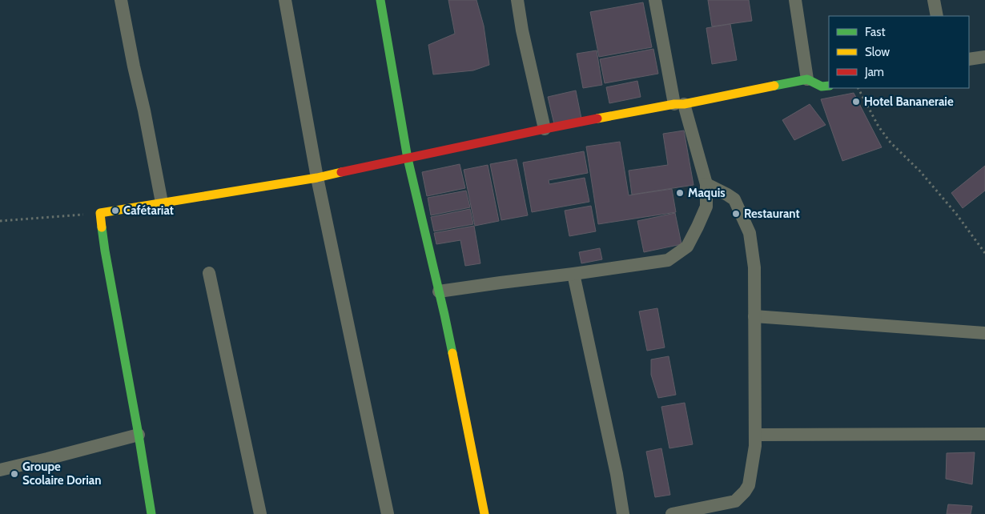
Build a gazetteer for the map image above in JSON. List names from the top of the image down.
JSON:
{
  "places": [
    "Hotel Bananeraie",
    "Maquis",
    "Cafétariat",
    "Restaurant",
    "Groupe Scolaire Dorian"
  ],
  "legend": ["Fast", "Slow", "Jam"]
}
